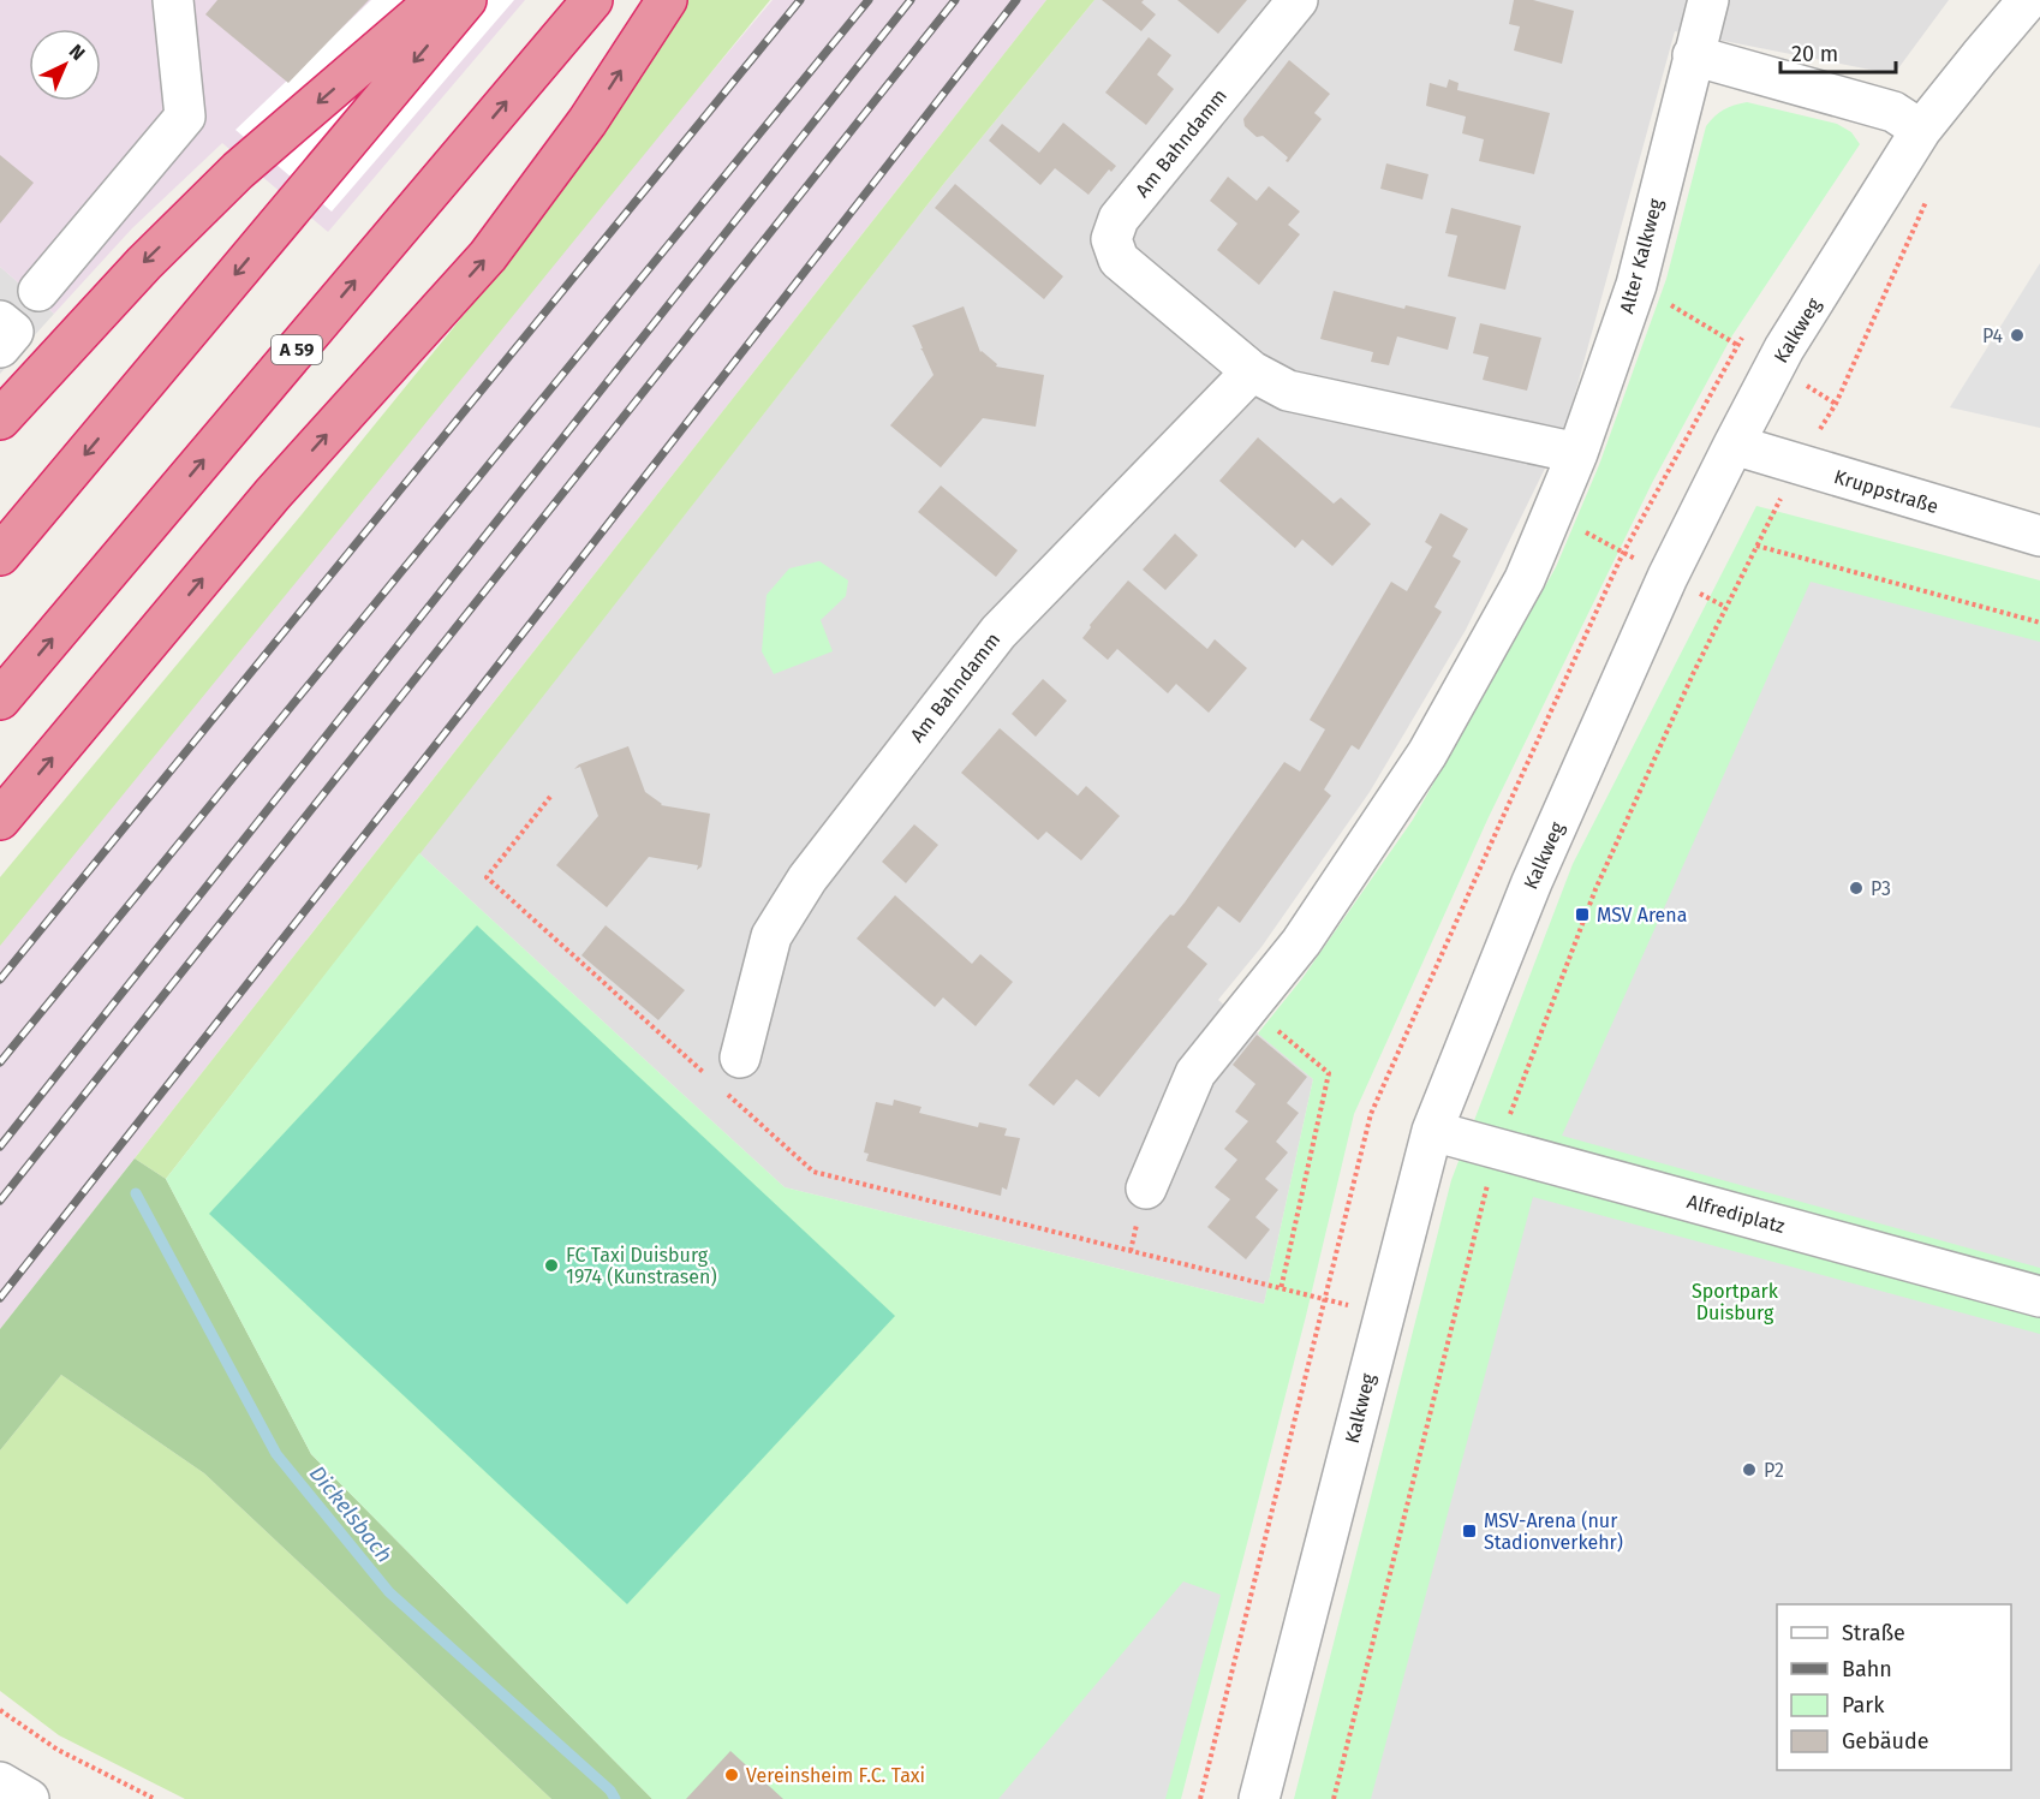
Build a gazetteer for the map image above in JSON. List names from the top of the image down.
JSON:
{
  "streets": {
    "highway": ["A 59"],
    "street": [
      "Am Bahndamm",
      "Alter Kalkweg",
      "Kalkweg",
      "Kruppstraße",
      "Alfrediplatz"
    ]
  },
  "crossings": [
    ["Am Bahndamm", "Alter Kalkweg"],
    ["Kalkweg", "Kruppstraße"],
    ["Kalkweg", "Alfrediplatz"]
  ],
  "water": ["Dickelsbach"],
  "parks": ["Sportpark Duisburg"],
  "places": {
    "other": [
      "P4",
      "P3",
      "FC Taxi Duisburg 1974 (Kunstrasen)",
      "P2",
      "Vereinsheim F.C. Taxi"
    ],
    "transit": ["MSV Arena", "MSV-Arena (nur Stadionverkehr)"]
  },
  "legend": [
    "Straße",
    "Bahn",
    "Park",
    "Gebäude"
  ],
  "scale_bar": "20 m",
  "north": "top right"
}
